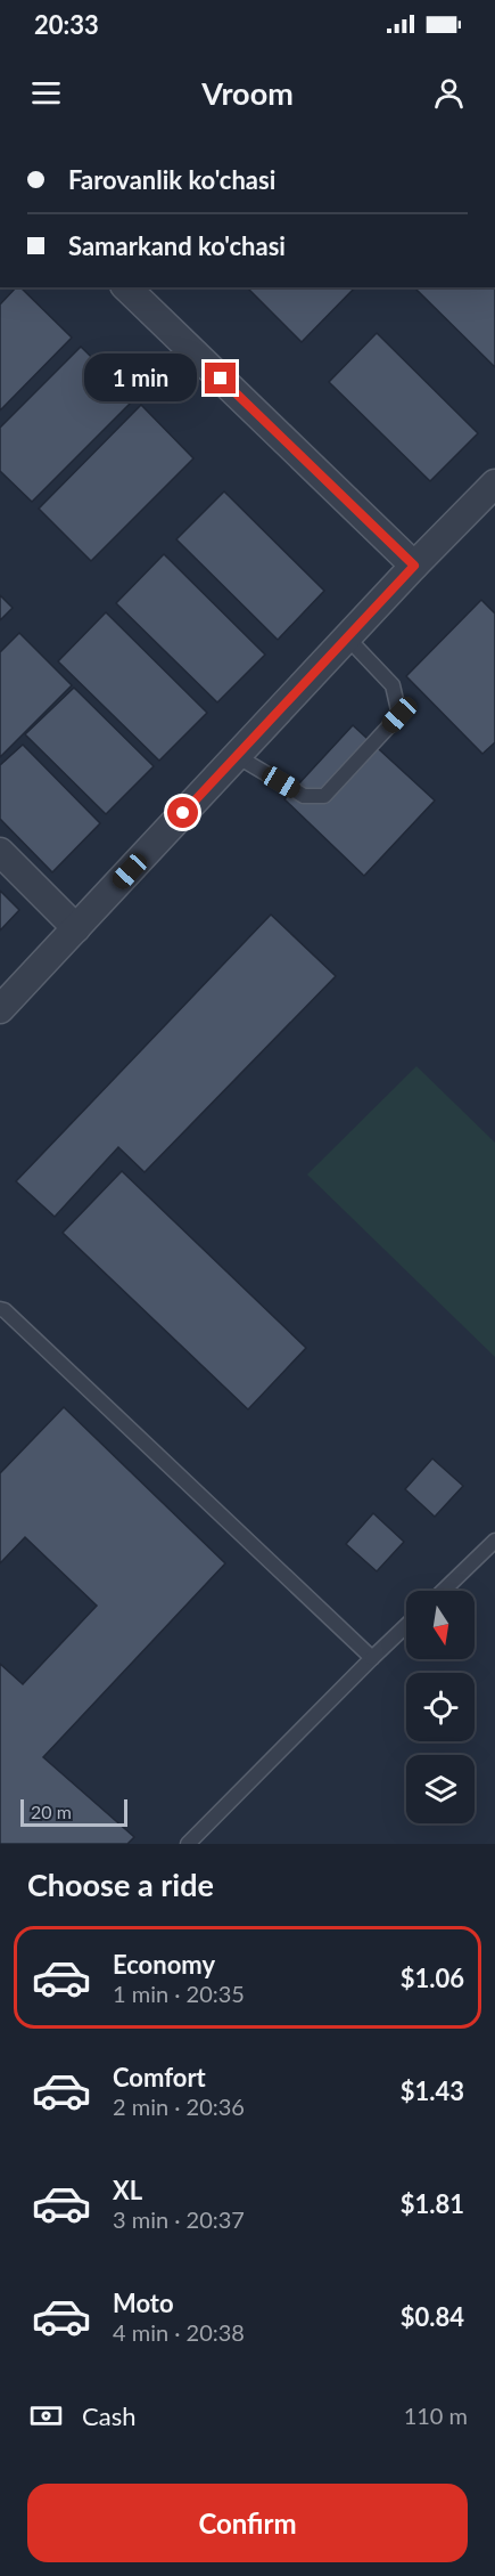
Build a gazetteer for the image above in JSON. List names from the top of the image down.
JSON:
{
  "scale_bar": "20 m",
  "north": "bottom",
  "page": {
    "status": "20:33",
    "header": "Vroom",
    "banner": ["Farovanlik ko'chasi", "Samarkand ko'chasi"],
    "bubble": "1 min",
    "scale": "20 m",
    "heading": "Choose a ride",
    "list": [
      {
        "name": "Economy",
        "note": "1 min · 20:35",
        "value": "$1.06"
      },
      {
        "name": "Comfort",
        "note": "2 min · 20:36",
        "value": "$1.43"
      },
      {
        "name": "XL",
        "note": "3 min · 20:37",
        "value": "$1.81"
      },
      {
        "name": "Moto",
        "note": "4 min · 20:38",
        "value": "$0.84"
      }
    ],
    "pay": ["Cash", "110 m"],
    "buttons": "Confirm"
  }
}
